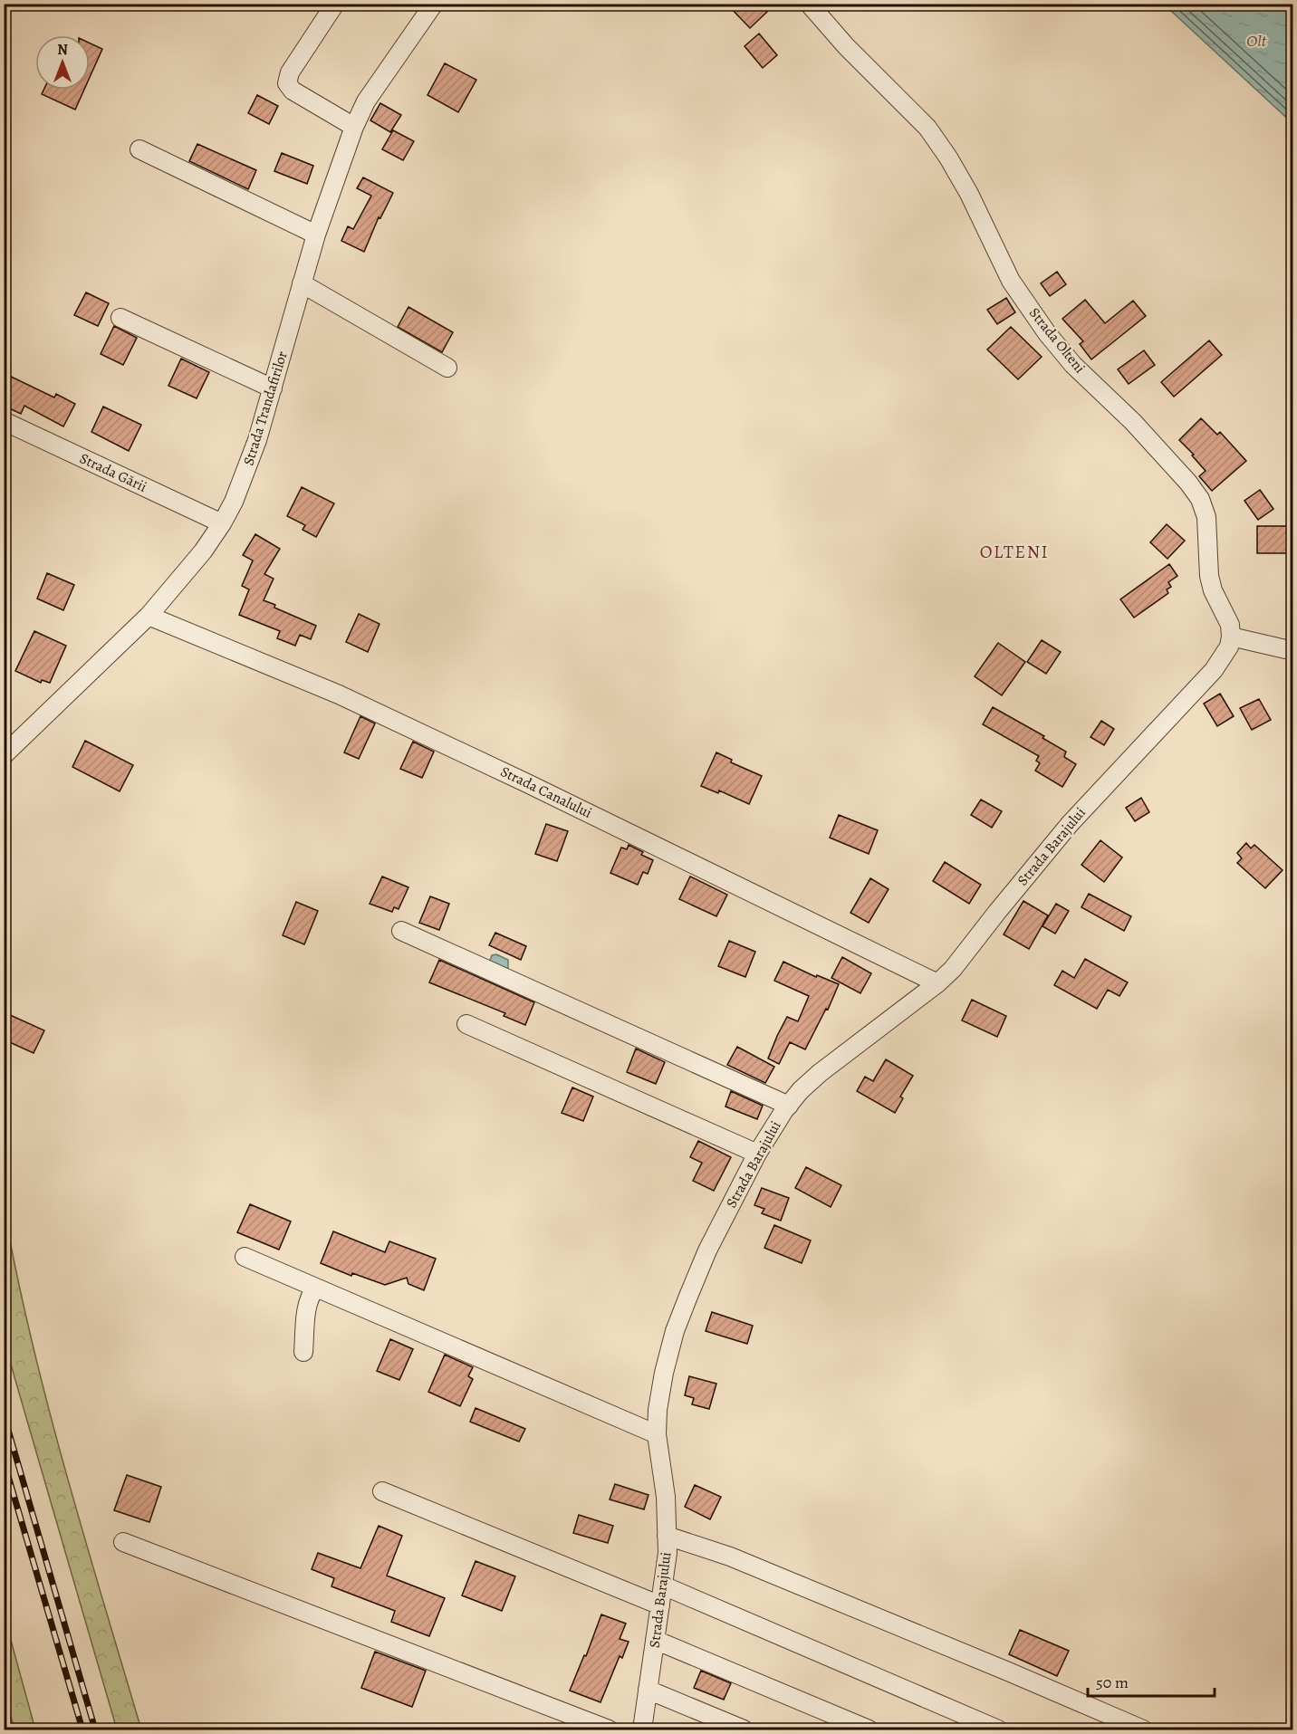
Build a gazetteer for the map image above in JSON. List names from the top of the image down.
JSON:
{
  "streets": {
    "street": [
      "Strada Olteni",
      "Strada Trandafirilor",
      "Strada Gării",
      "Strada Canalului",
      "Strada Barajului"
    ]
  },
  "crossings": [
    ["Strada Olteni", "Strada Barajului"],
    ["Strada Trandafirilor", "Strada Gării"],
    ["Strada Trandafirilor", "Strada Canalului"],
    ["Strada Canalului", "Strada Barajului"]
  ],
  "districts": ["OLTENI"],
  "water": ["Olt"],
  "scale_bar": "50 m",
  "north": "top"
}
